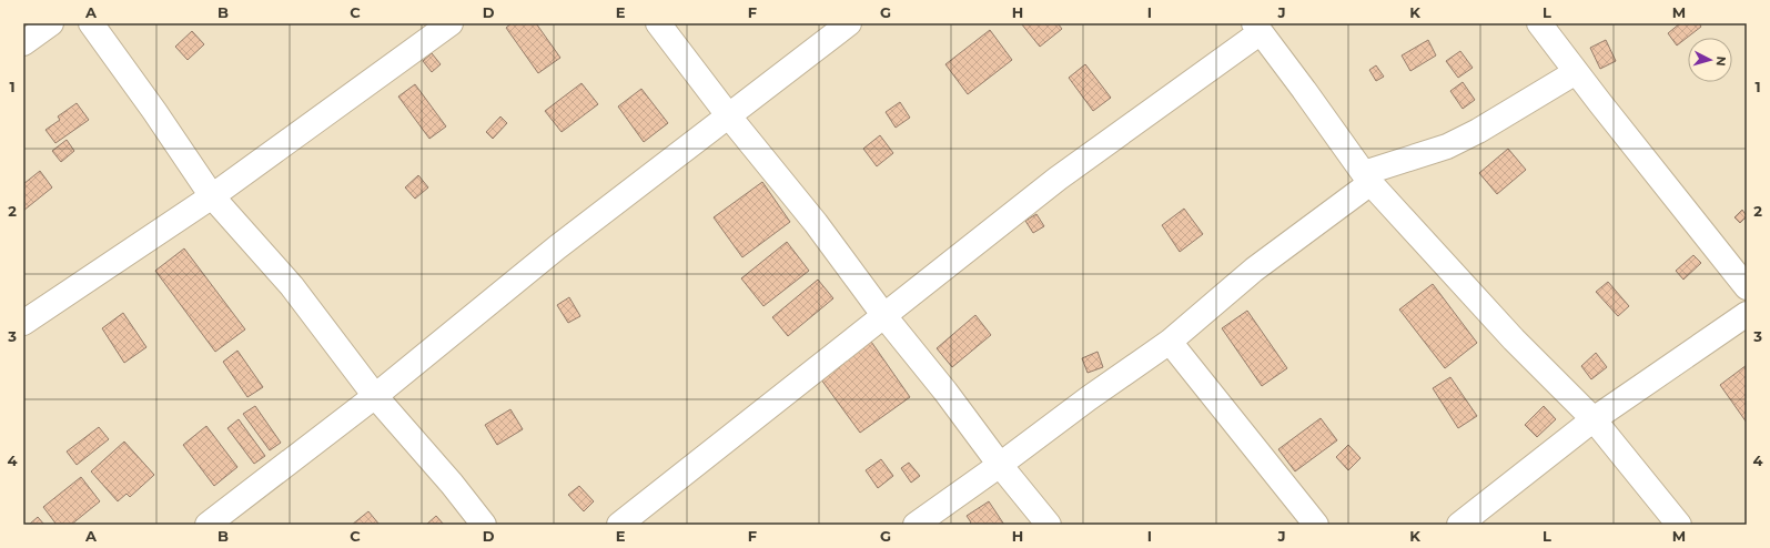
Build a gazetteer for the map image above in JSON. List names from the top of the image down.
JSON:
{
  "north": "right",
  "grid": {
    "columns": [
      "A",
      "B",
      "C",
      "D",
      "E",
      "F",
      "G",
      "H",
      "I",
      "J",
      "K",
      "L",
      "M"
    ],
    "rows": [
      "1",
      "2",
      "3",
      "4"
    ]
  }
}
